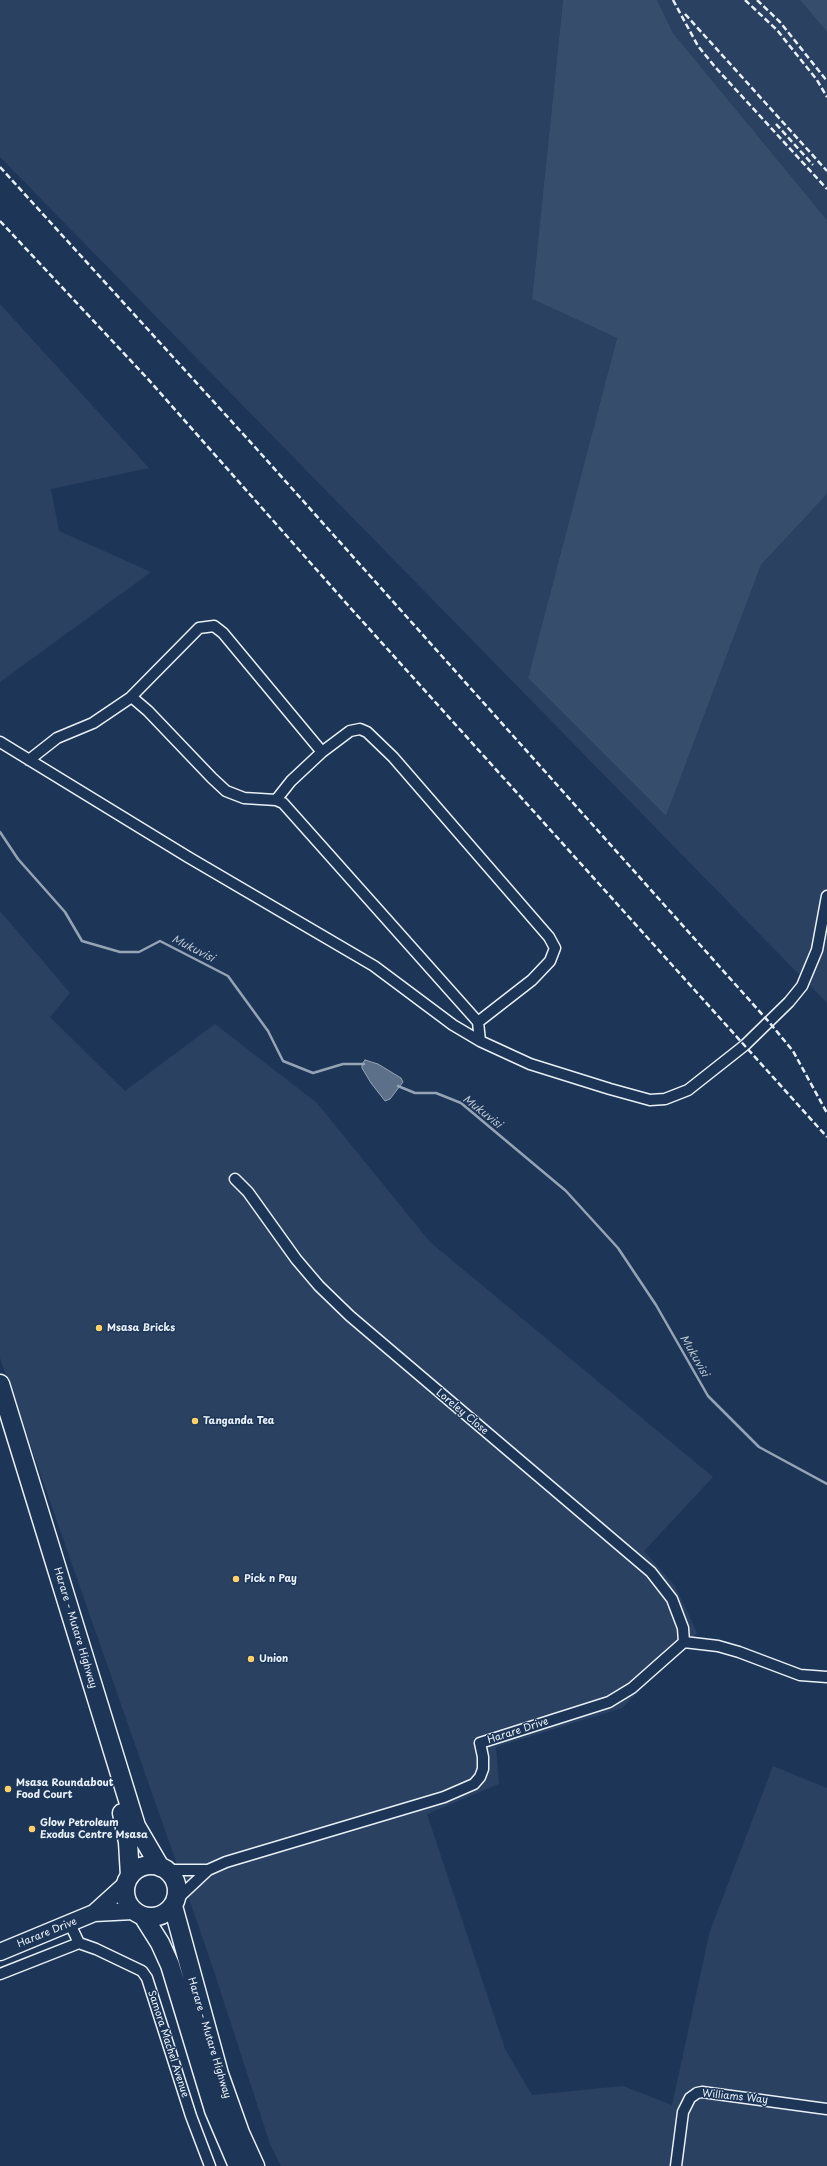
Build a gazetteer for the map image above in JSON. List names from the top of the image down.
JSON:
{
  "streets": {
    "highway": ["Harare - Mutare Highway"],
    "main road": ["Harare Drive"],
    "street": ["Loreley Close", "Samora Machel Avenue", "Williams Way"]
  },
  "crossings": [
    ["Loreley Close", "Harare Drive"],
    ["Harare - Mutare Highway", "Harare Drive"],
    ["Harare Drive", "Samora Machel Avenue"]
  ],
  "water": ["Mukuvisi"],
  "places": [
    "Msasa Bricks",
    "Tanganda Tea",
    "Pick n Pay",
    "Union",
    "Msasa Roundabout Food Court",
    "Glow Petroleum Exodus Centre Msasa"
  ]
}
